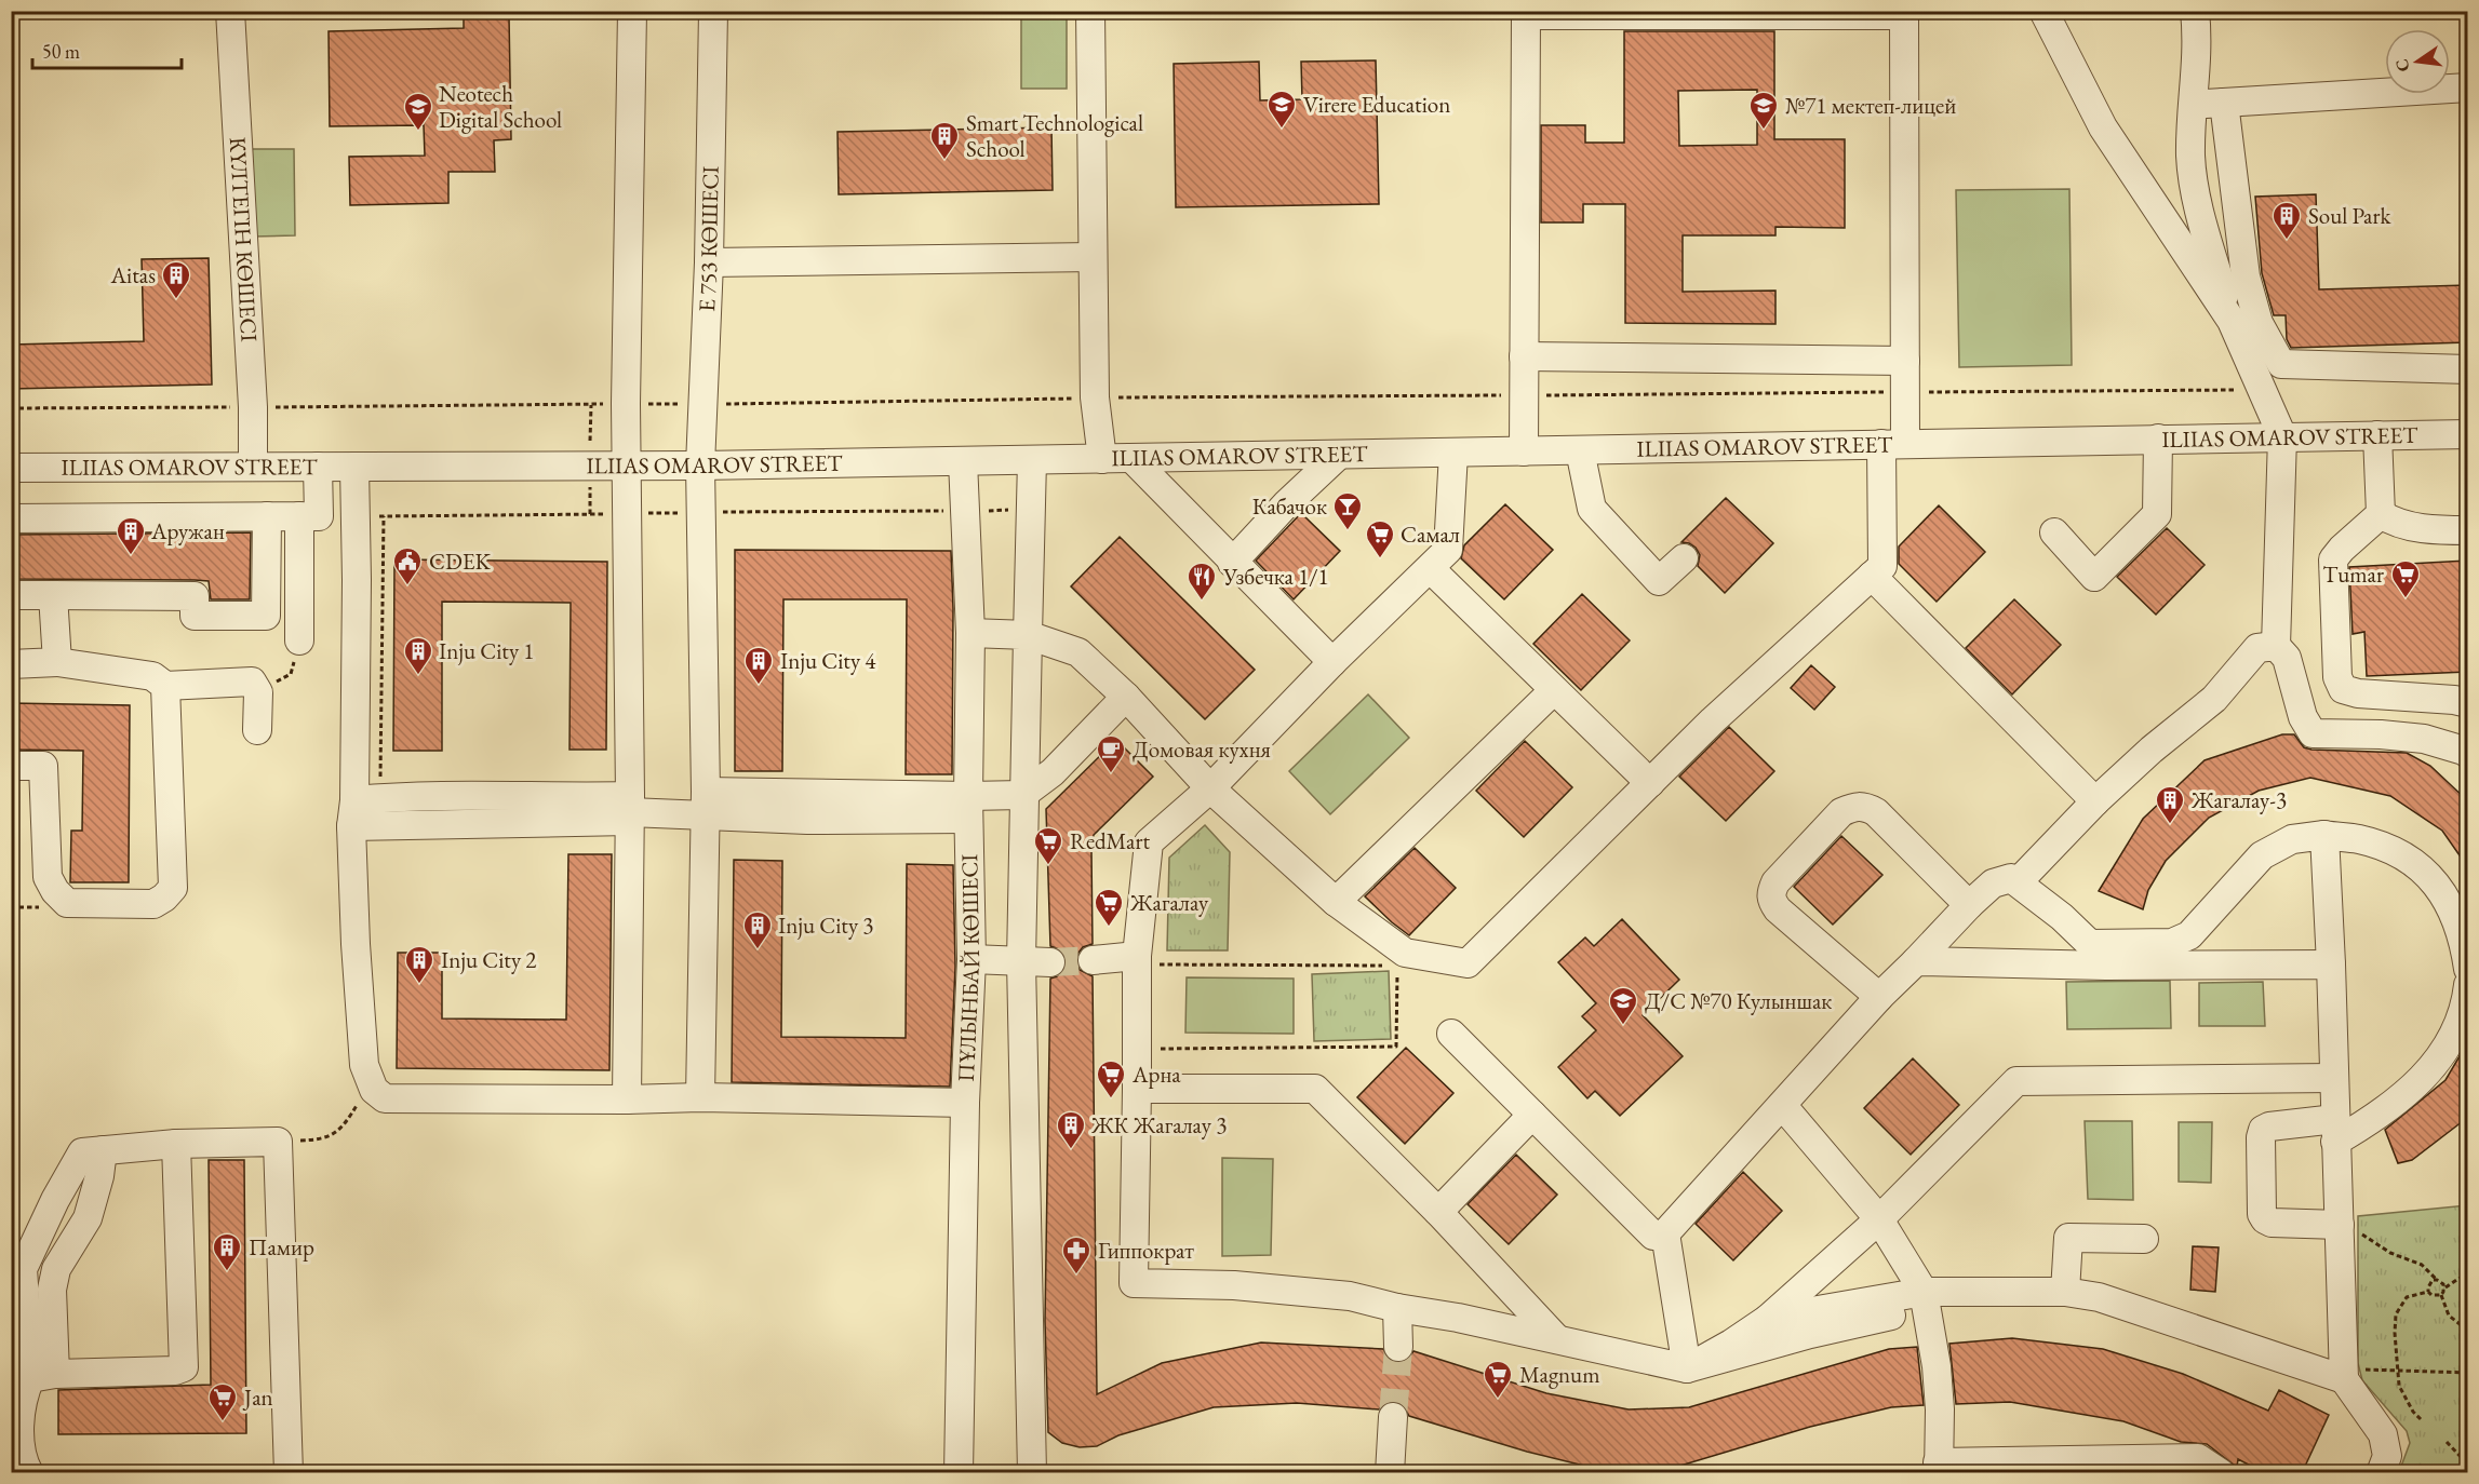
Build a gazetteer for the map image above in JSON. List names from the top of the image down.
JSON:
{
  "streets": {
    "street": [
      "КҮЛТЕГІН КӨШЕСІ",
      "Е 753 КӨШЕСІ",
      "ILIIAS OMAROV STREET",
      "ПҰЛЫНБАЙ КӨШЕСІ"
    ]
  },
  "crossings": [
    ["КҮЛТЕГІН КӨШЕСІ", "ILIIAS OMAROV STREET"],
    ["Е 753 КӨШЕСІ", "ILIIAS OMAROV STREET"],
    ["ILIIAS OMAROV STREET", "ПҰЛЫНБАЙ КӨШЕСІ"]
  ],
  "places": {
    "school or university": [
      "Virere Education",
      "№71 мектеп-лицей",
      "Neotech Digital School",
      "Д/С №70 Кулыншак"
    ],
    "building": [
      "Smart Technological School",
      "Soul Park",
      "Aitas",
      "Аружан",
      "Inju City 1",
      "Inju City 4",
      "Жагалау-3",
      "Inju City 3",
      "Inju City 2",
      "ЖК Жагалау 3",
      "Памир"
    ],
    "bar": ["Кабачок"],
    "supermarket": [
      "Самал",
      "Tumar",
      "RedMart",
      "Жагалау",
      "Арна",
      "Magnum",
      "Jan"
    ],
    "public building": ["CDEK"],
    "restaurant": ["Узбечка 1/1"],
    "cafe": ["Домовая кухня"],
    "pharmacy": ["Гиппократ"]
  },
  "scale_bar": "50 m",
  "north": "left"
}
